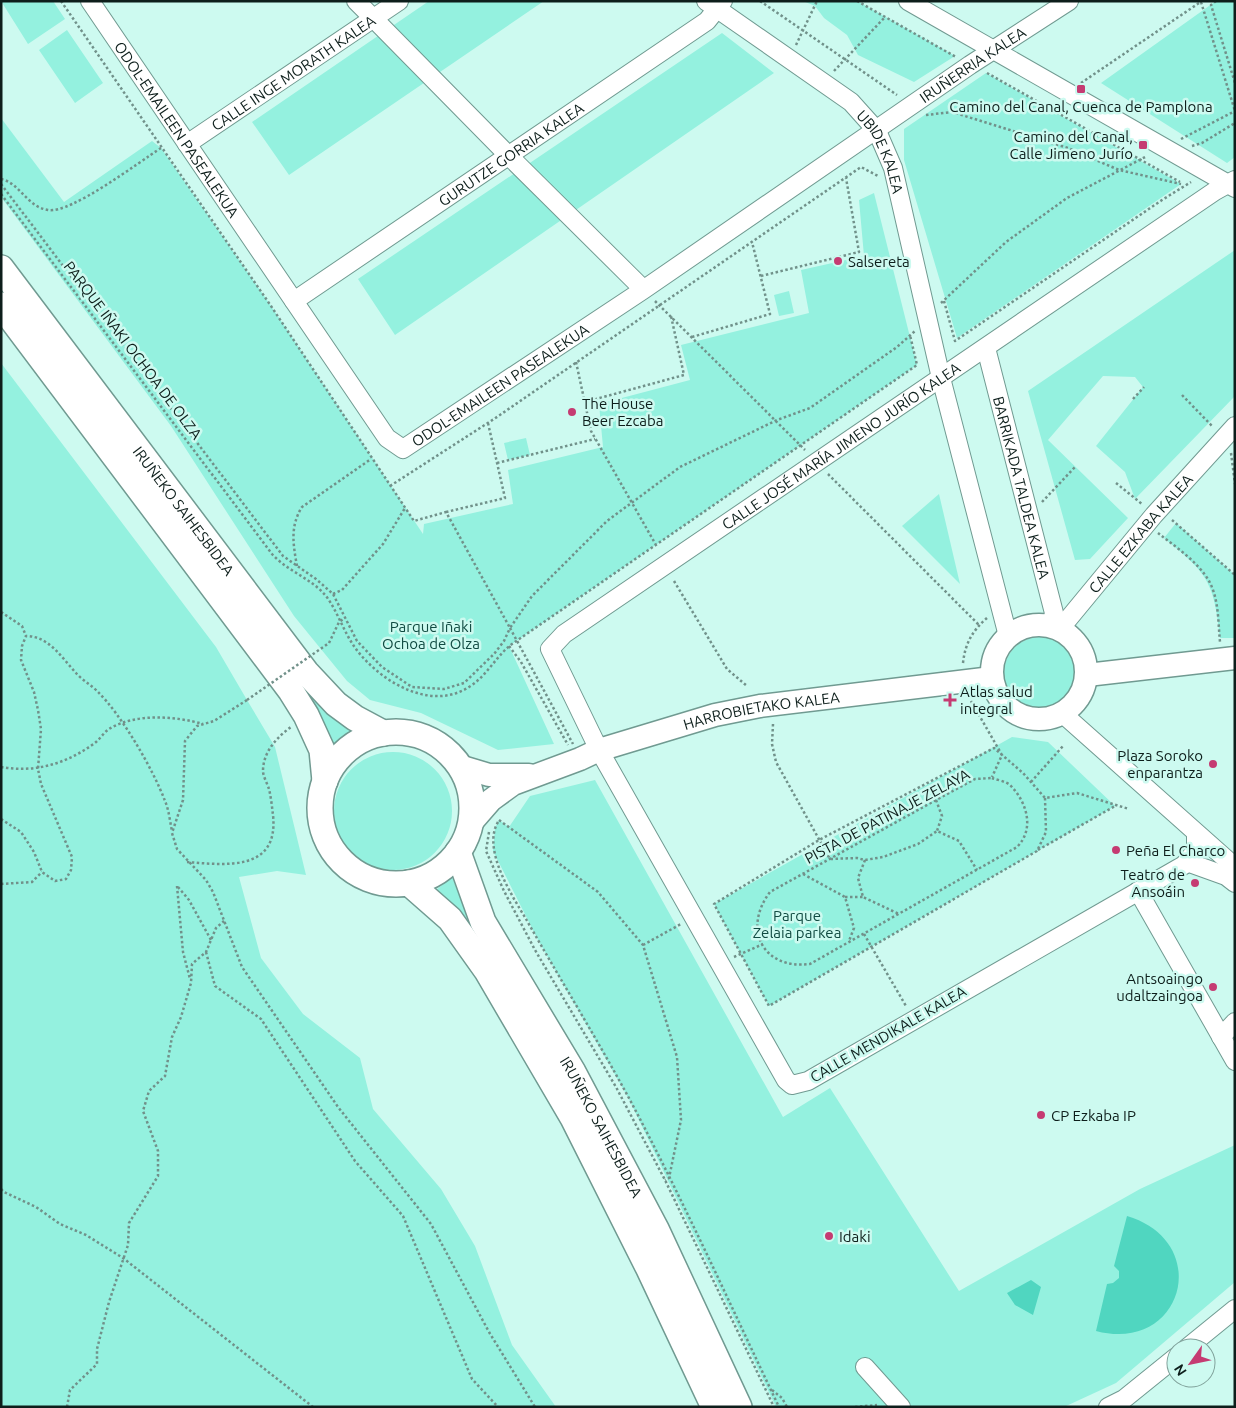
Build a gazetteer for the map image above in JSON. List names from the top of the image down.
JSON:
{
  "streets": {
    "highway": ["IRUÑEKO SAIHESBIDEA"],
    "main road": ["HARROBIETAKO KALEA"],
    "street": [
      "IRUÑERRIA KALEA",
      "CALLE INGE MORATH KALEA",
      "ODOL-EMAILEEN PASEALEKUA",
      "UBIDE KALEA",
      "GURUTZE GORRIA KALEA",
      "CALLE JOSÉ MARÍA JIMENO JURÍO KALEA",
      "BARRIKADA TALDEA KALEA",
      "CALLE EZKABA KALEA",
      "CALLE MENDIKALE KALEA"
    ],
    "path": ["PARQUE IÑAKI OCHOA DE OLZA", "PISTA DE PATINAJE ZELAYA"]
  },
  "crossings": [
    ["IRUÑERRIA KALEA", "ODOL-EMAILEEN PASEALEKUA"],
    ["IRUÑERRIA KALEA", "UBIDE KALEA"],
    ["CALLE INGE MORATH KALEA", "ODOL-EMAILEEN PASEALEKUA"],
    ["ODOL-EMAILEEN PASEALEKUA", "UBIDE KALEA"],
    ["ODOL-EMAILEEN PASEALEKUA", "GURUTZE GORRIA KALEA"],
    ["UBIDE KALEA", "GURUTZE GORRIA KALEA"],
    ["UBIDE KALEA", "CALLE JOSÉ MARÍA JIMENO JURÍO KALEA"],
    ["PARQUE IÑAKI OCHOA DE OLZA", "CALLE JOSÉ MARÍA JIMENO JURÍO KALEA"],
    ["CALLE JOSÉ MARÍA JIMENO JURÍO KALEA", "BARRIKADA TALDEA KALEA"],
    ["CALLE JOSÉ MARÍA JIMENO JURÍO KALEA", "HARROBIETAKO KALEA"],
    ["CALLE JOSÉ MARÍA JIMENO JURÍO KALEA", "CALLE MENDIKALE KALEA"],
    ["BARRIKADA TALDEA KALEA", "CALLE EZKABA KALEA"],
    ["BARRIKADA TALDEA KALEA", "HARROBIETAKO KALEA"],
    ["IRUÑEKO SAIHESBIDEA", "HARROBIETAKO KALEA"],
    ["CALLE EZKABA KALEA", "HARROBIETAKO KALEA"],
    ["HARROBIETAKO KALEA", "CALLE MENDIKALE KALEA"]
  ],
  "parks": ["Parque Iñaki Ochoa de Olza", "Parque Zelaia parkea"],
  "places": {
    "transit": ["Camino del Canal, Cuenca de Pamplona", "Camino del Canal, Calle Jimeno Jurío"],
    "other": [
      "Salsereta",
      "The House Beer Ezcaba",
      "Plaza Soroko enparantza",
      "Peña El Charco",
      "Teatro de Ansoáin",
      "Antsoaingo udaltzaingoa",
      "CP Ezkaba IP",
      "Idaki"
    ],
    "health": ["Atlas salud integral"]
  },
  "north": "bottom left"
}
